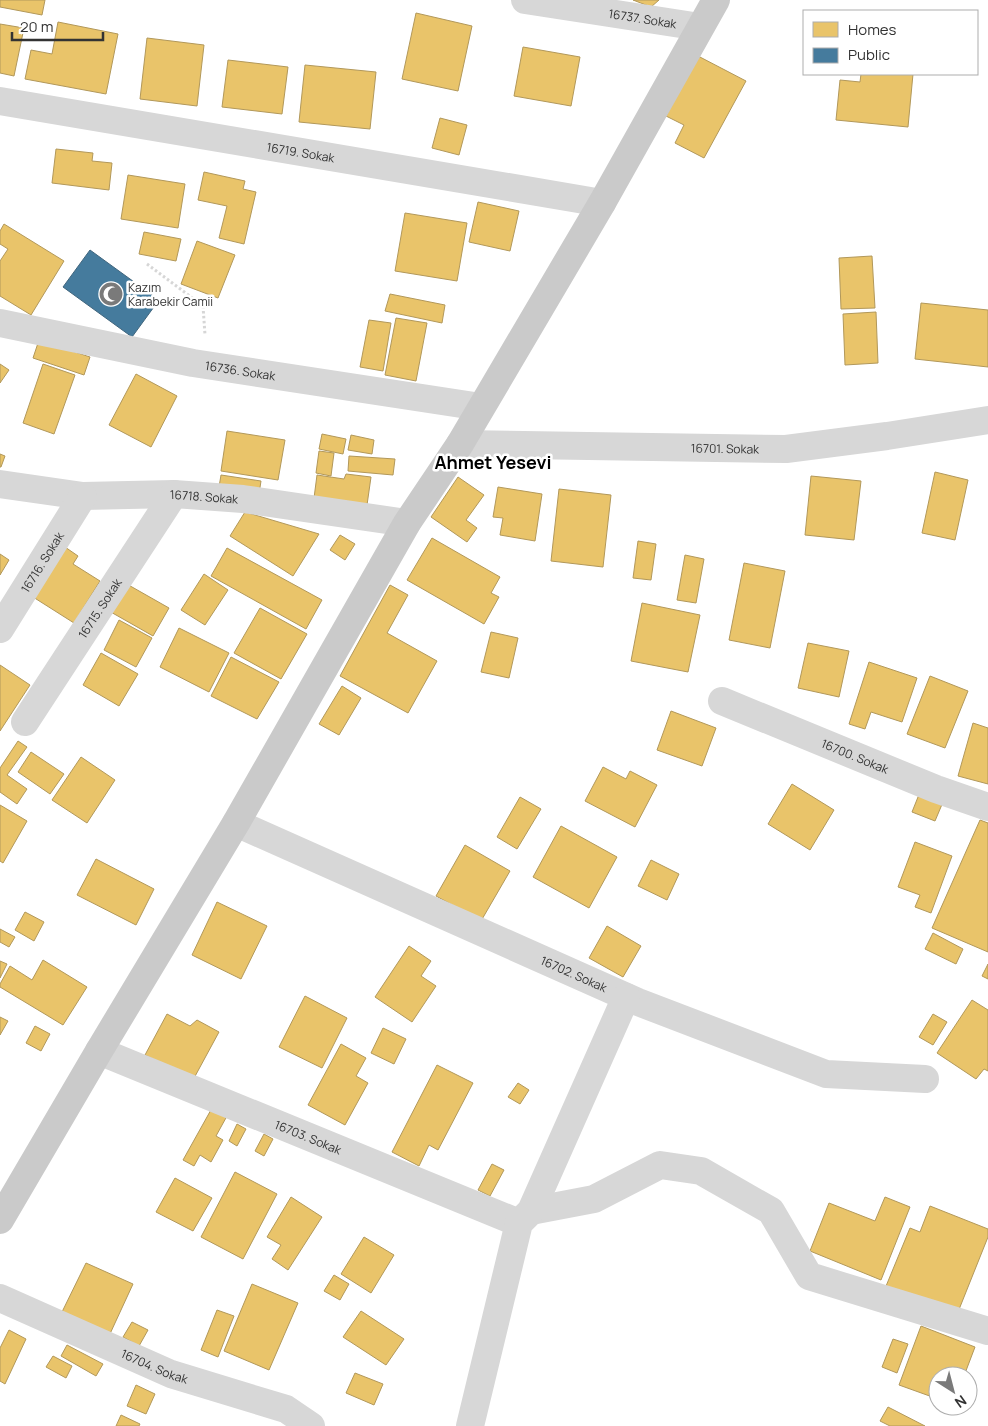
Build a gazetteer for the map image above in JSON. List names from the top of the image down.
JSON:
{
  "streets": {
    "street": [
      "16737. Sokak",
      "16719. Sokak",
      "16736. Sokak",
      "16701. Sokak",
      "16718. Sokak",
      "16716. Sokak",
      "16715. Sokak",
      "16700. Sokak",
      "16702. Sokak",
      "16703. Sokak",
      "16704. Sokak"
    ]
  },
  "crossings": [
    ["16718. Sokak", "16716. Sokak"],
    ["16718. Sokak", "16715. Sokak"]
  ],
  "districts": ["Ahmet Yesevi"],
  "places": {
    "mosque": ["Kazım Karabekir Camii"]
  },
  "legend": ["Homes", "Public"],
  "scale_bar": "20 m",
  "north": "bottom right"
}
